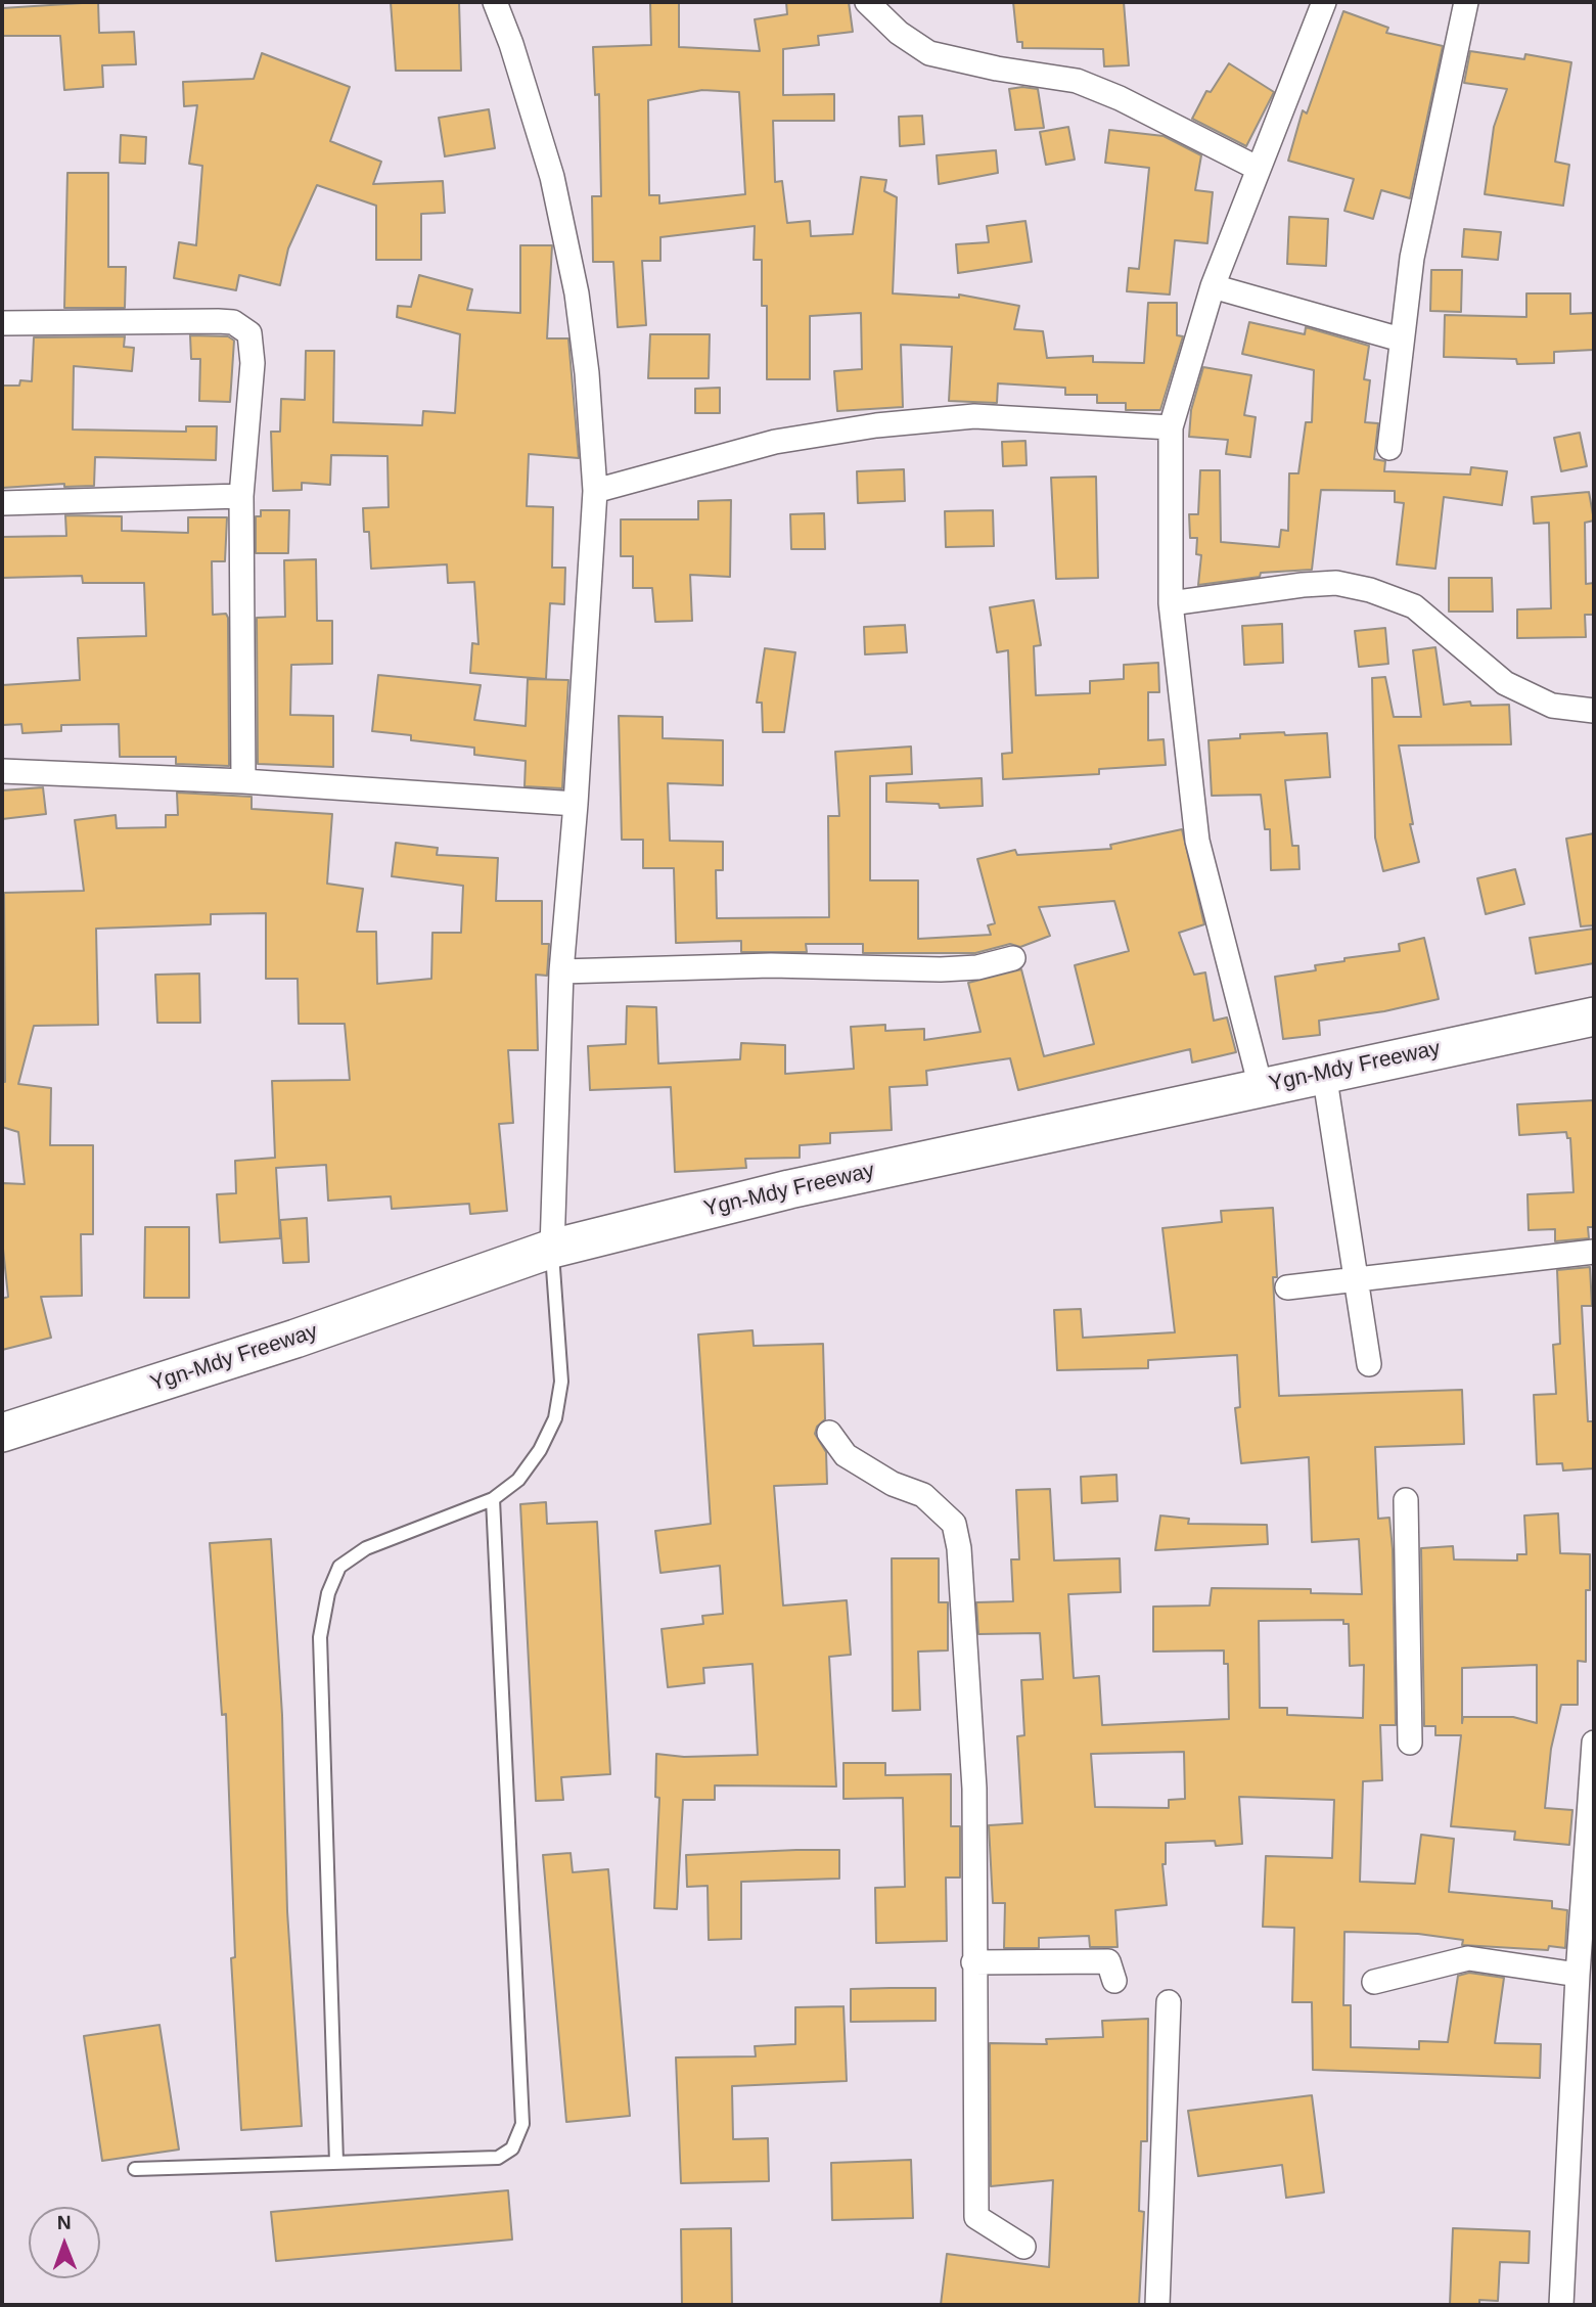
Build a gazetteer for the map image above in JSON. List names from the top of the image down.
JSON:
{
  "streets": {
    "main road": ["Ygn-Mdy Freeway"]
  },
  "north": "top"
}
